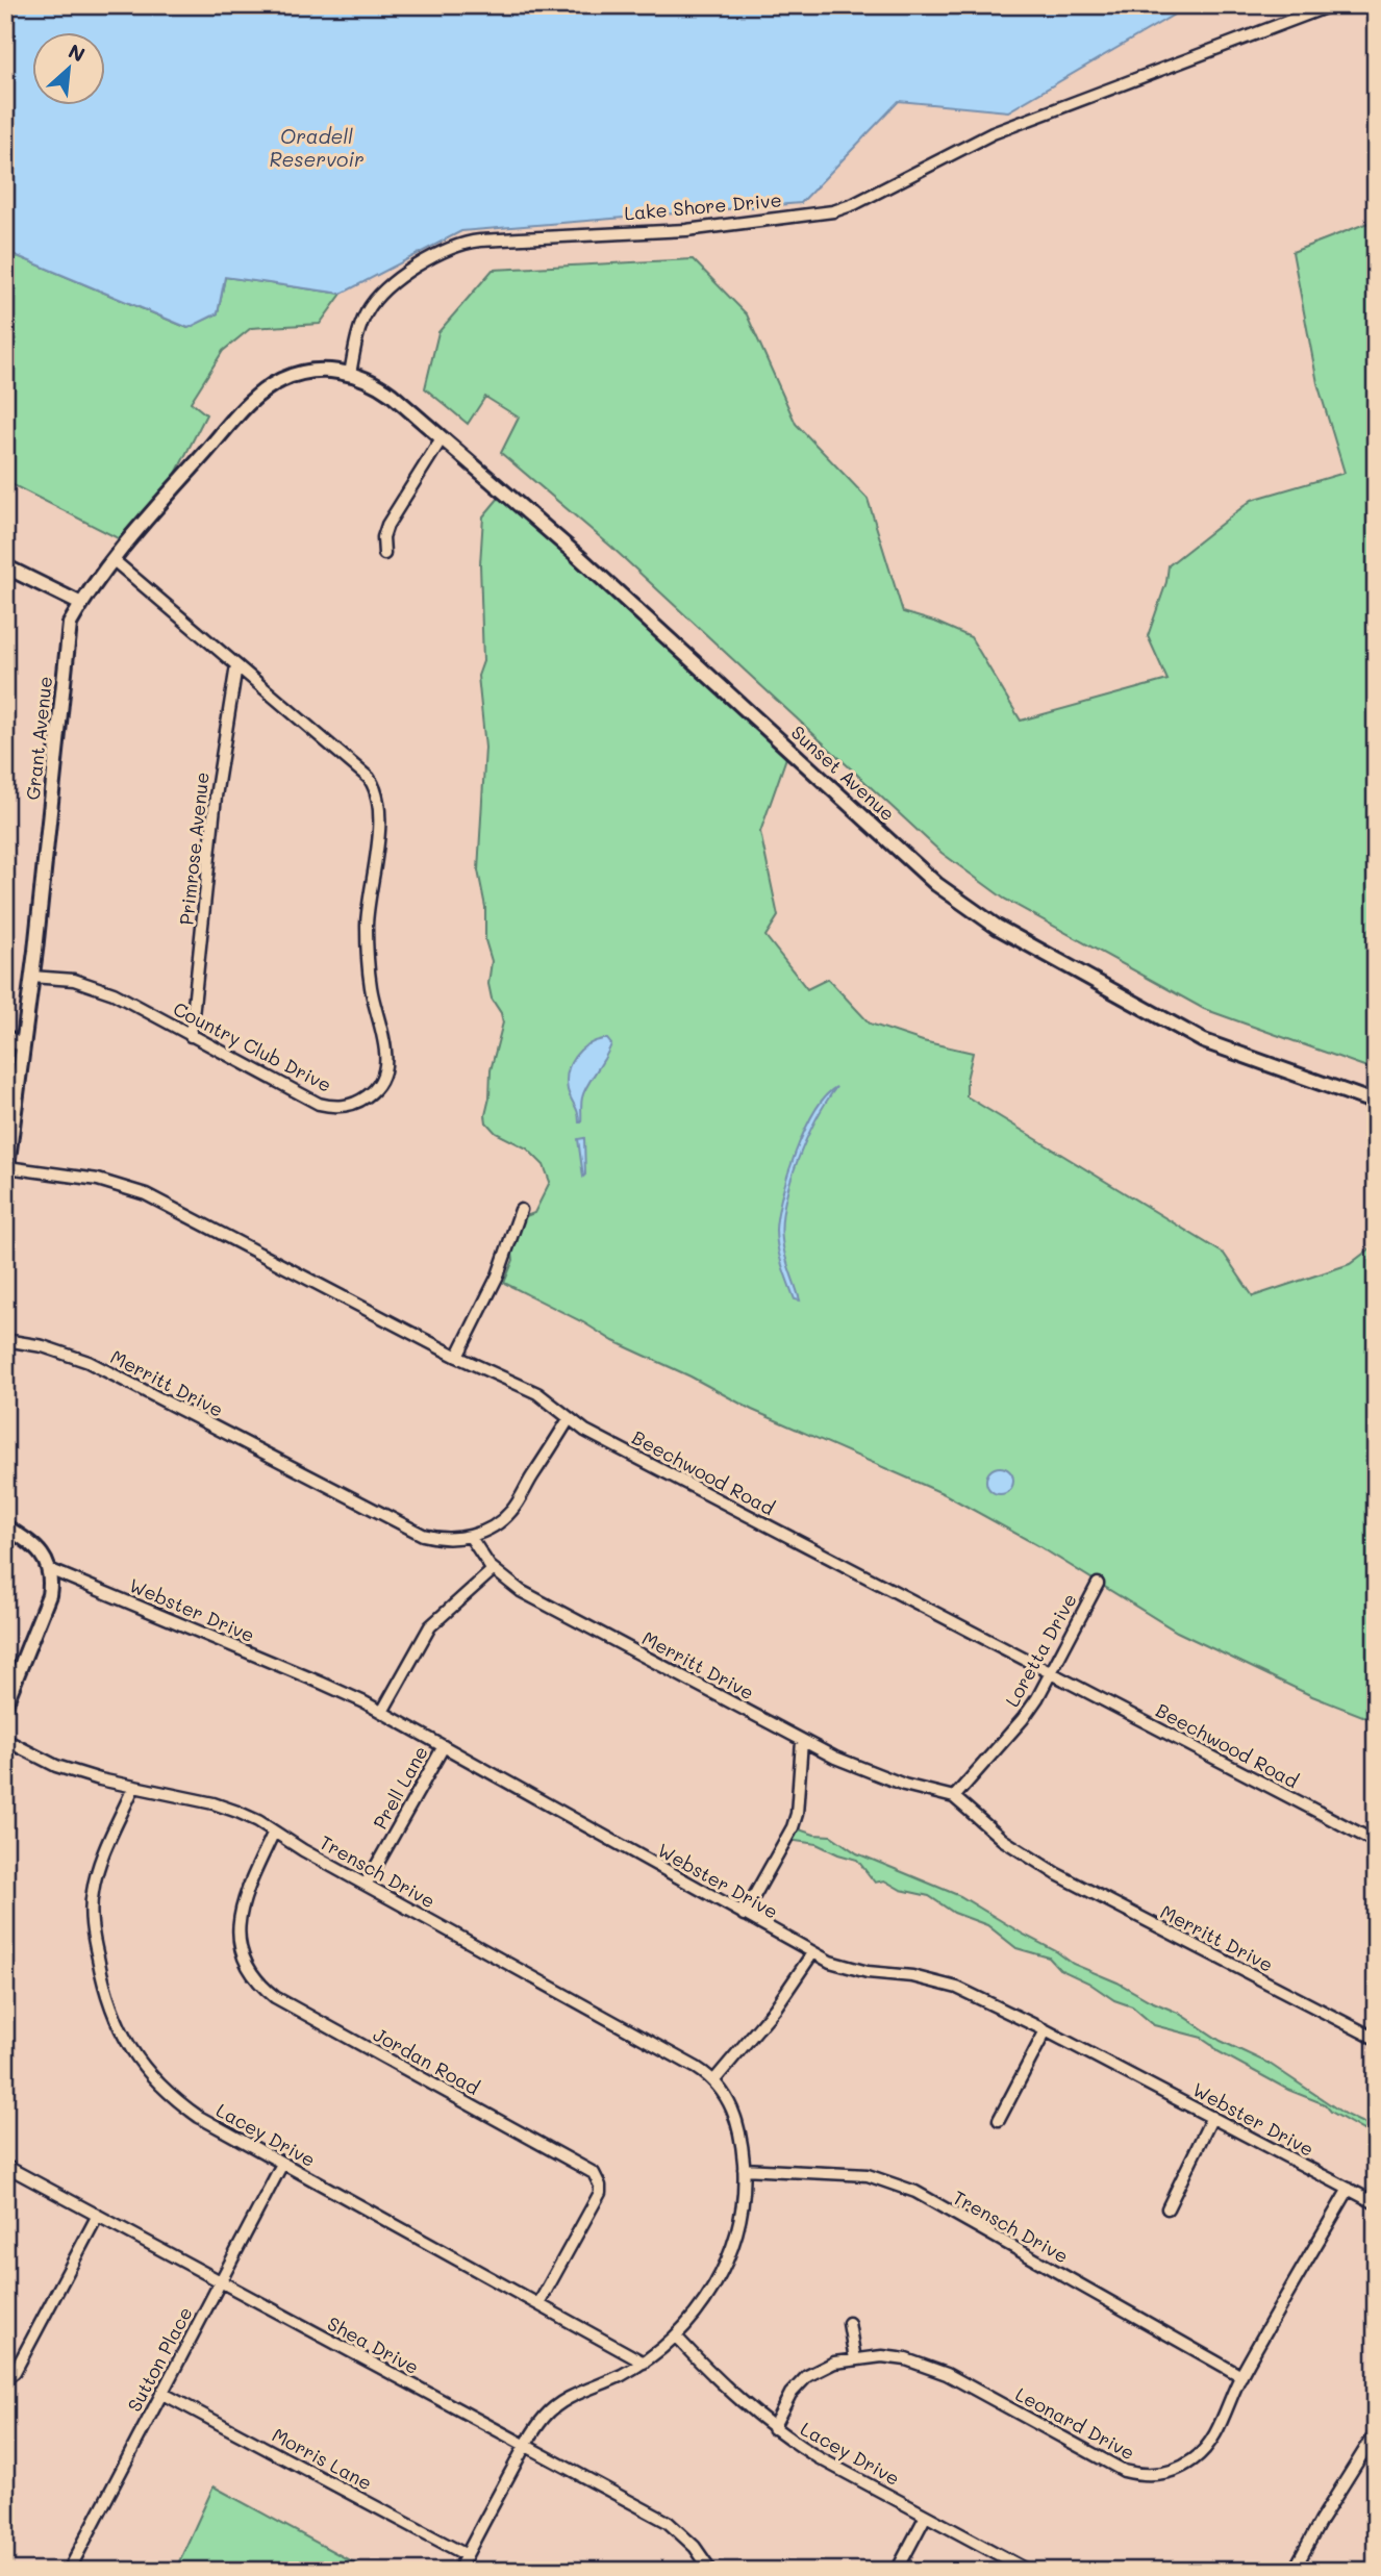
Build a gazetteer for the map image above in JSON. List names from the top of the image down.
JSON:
{
  "streets": {
    "street": [
      "Lake Shore Drive",
      "Grant Avenue",
      "Sunset Avenue",
      "Primrose Avenue",
      "Country Club Drive",
      "Merritt Drive",
      "Beechwood Road",
      "Webster Drive",
      "Loretta Drive",
      "Prell Lane",
      "Trensch Drive",
      "Jordan Road",
      "Lacey Drive",
      "Shea Drive",
      "Sutton Place",
      "Leonard Drive",
      "Morris Lane"
    ]
  },
  "crossings": [
    ["Lake Shore Drive", "Grant Avenue"],
    ["Lake Shore Drive", "Sunset Avenue"],
    ["Grant Avenue", "Sunset Avenue"],
    ["Grant Avenue", "Country Club Drive"],
    ["Grant Avenue", "Beechwood Road"],
    ["Primrose Avenue", "Country Club Drive"],
    ["Merritt Drive", "Loretta Drive"],
    ["Beechwood Road", "Loretta Drive"],
    ["Webster Drive", "Prell Lane"],
    ["Webster Drive", "Leonard Drive"],
    ["Prell Lane", "Trensch Drive"],
    ["Trensch Drive", "Jordan Road"],
    ["Trensch Drive", "Lacey Drive"],
    ["Trensch Drive", "Leonard Drive"],
    ["Jordan Road", "Lacey Drive"],
    ["Lacey Drive", "Sutton Place"],
    ["Lacey Drive", "Leonard Drive"],
    ["Shea Drive", "Sutton Place"],
    ["Sutton Place", "Morris Lane"]
  ],
  "water": ["Oradell Reservoir"],
  "north": "top right"
}
